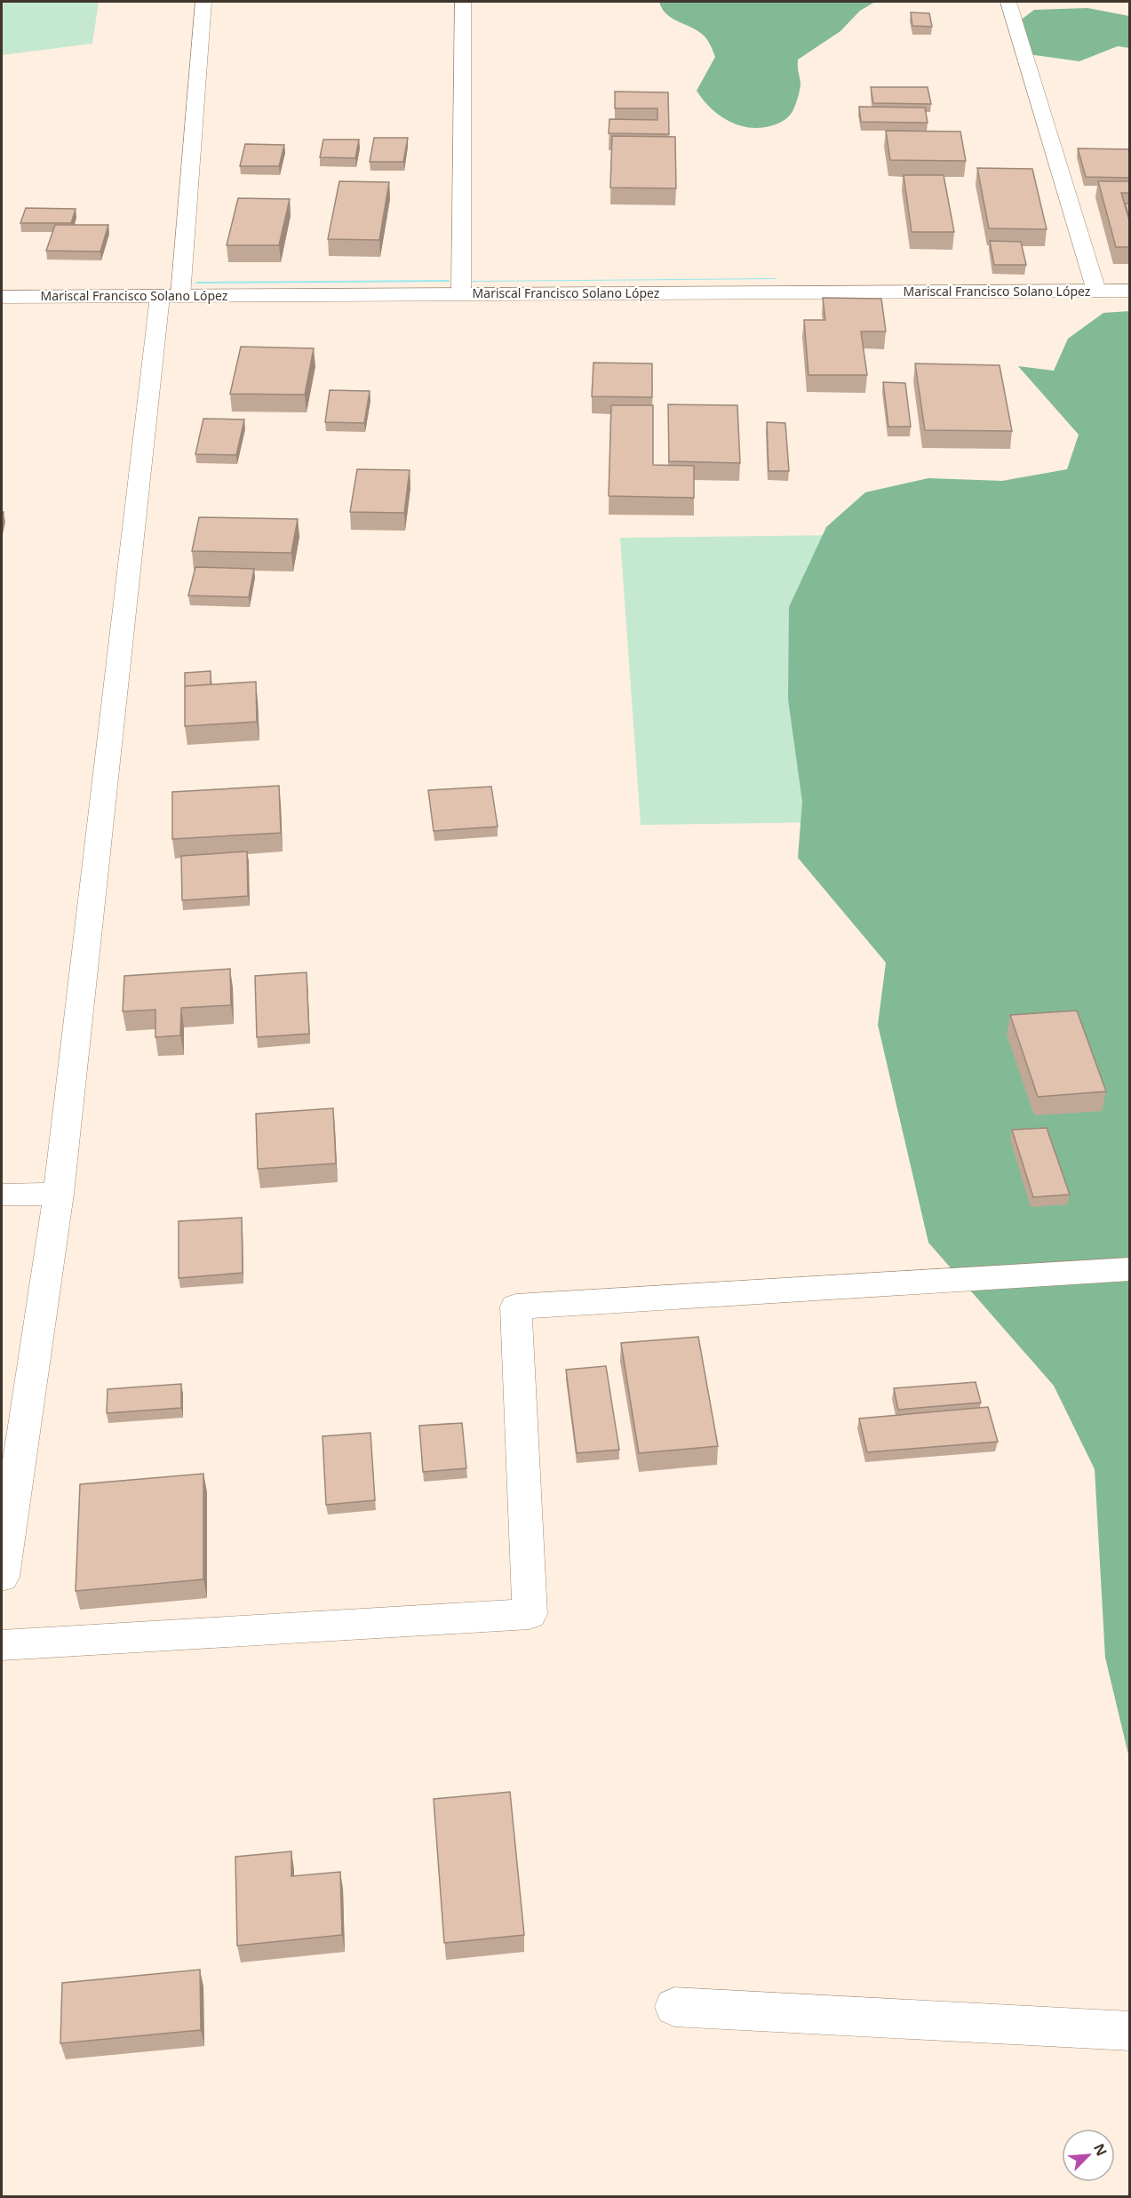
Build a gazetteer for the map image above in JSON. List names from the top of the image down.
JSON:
{
  "streets": {
    "street": ["Mariscal Francisco Solano López"]
  },
  "north": "top right"
}
